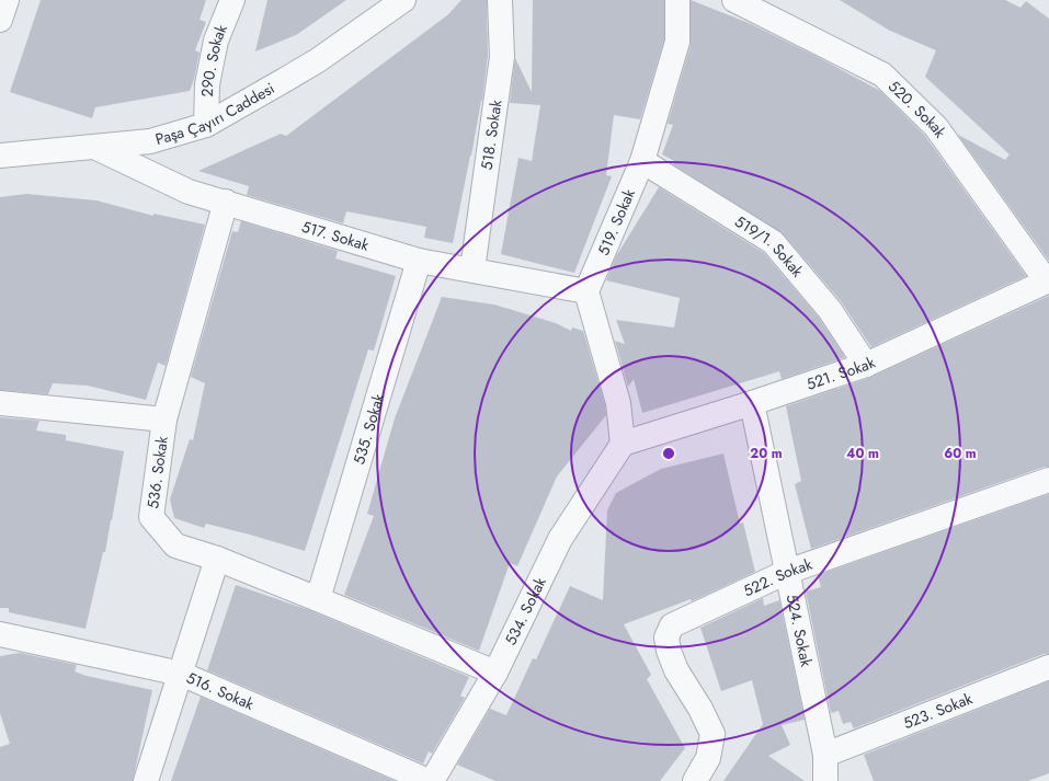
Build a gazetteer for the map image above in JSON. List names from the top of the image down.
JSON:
{
  "streets": {
    "street": [
      "290. Sokak",
      "520. Sokak",
      "Paşa Çayırı Caddesi",
      "518. Sokak",
      "519. Sokak",
      "517. Sokak",
      "519/1. Sokak",
      "521. Sokak",
      "535. Sokak",
      "536. Sokak",
      "522. Sokak",
      "534. Sokak",
      "524. Sokak",
      "516. Sokak",
      "523. Sokak"
    ]
  },
  "crossings": [
    ["290. Sokak", "Paşa Çayırı Caddesi"],
    ["520. Sokak", "521. Sokak"],
    ["Paşa Çayırı Caddesi", "517. Sokak"],
    ["518. Sokak", "517. Sokak"],
    ["519. Sokak", "517. Sokak"],
    ["519. Sokak", "519/1. Sokak"],
    ["517. Sokak", "535. Sokak"],
    ["517. Sokak", "536. Sokak"],
    ["519/1. Sokak", "521. Sokak"],
    ["521. Sokak", "534. Sokak"],
    ["521. Sokak", "524. Sokak"],
    ["522. Sokak", "524. Sokak"],
    ["534. Sokak", "516. Sokak"],
    ["524. Sokak", "523. Sokak"]
  ],
  "rings": ["20 m", "40 m", "60 m"]
}
